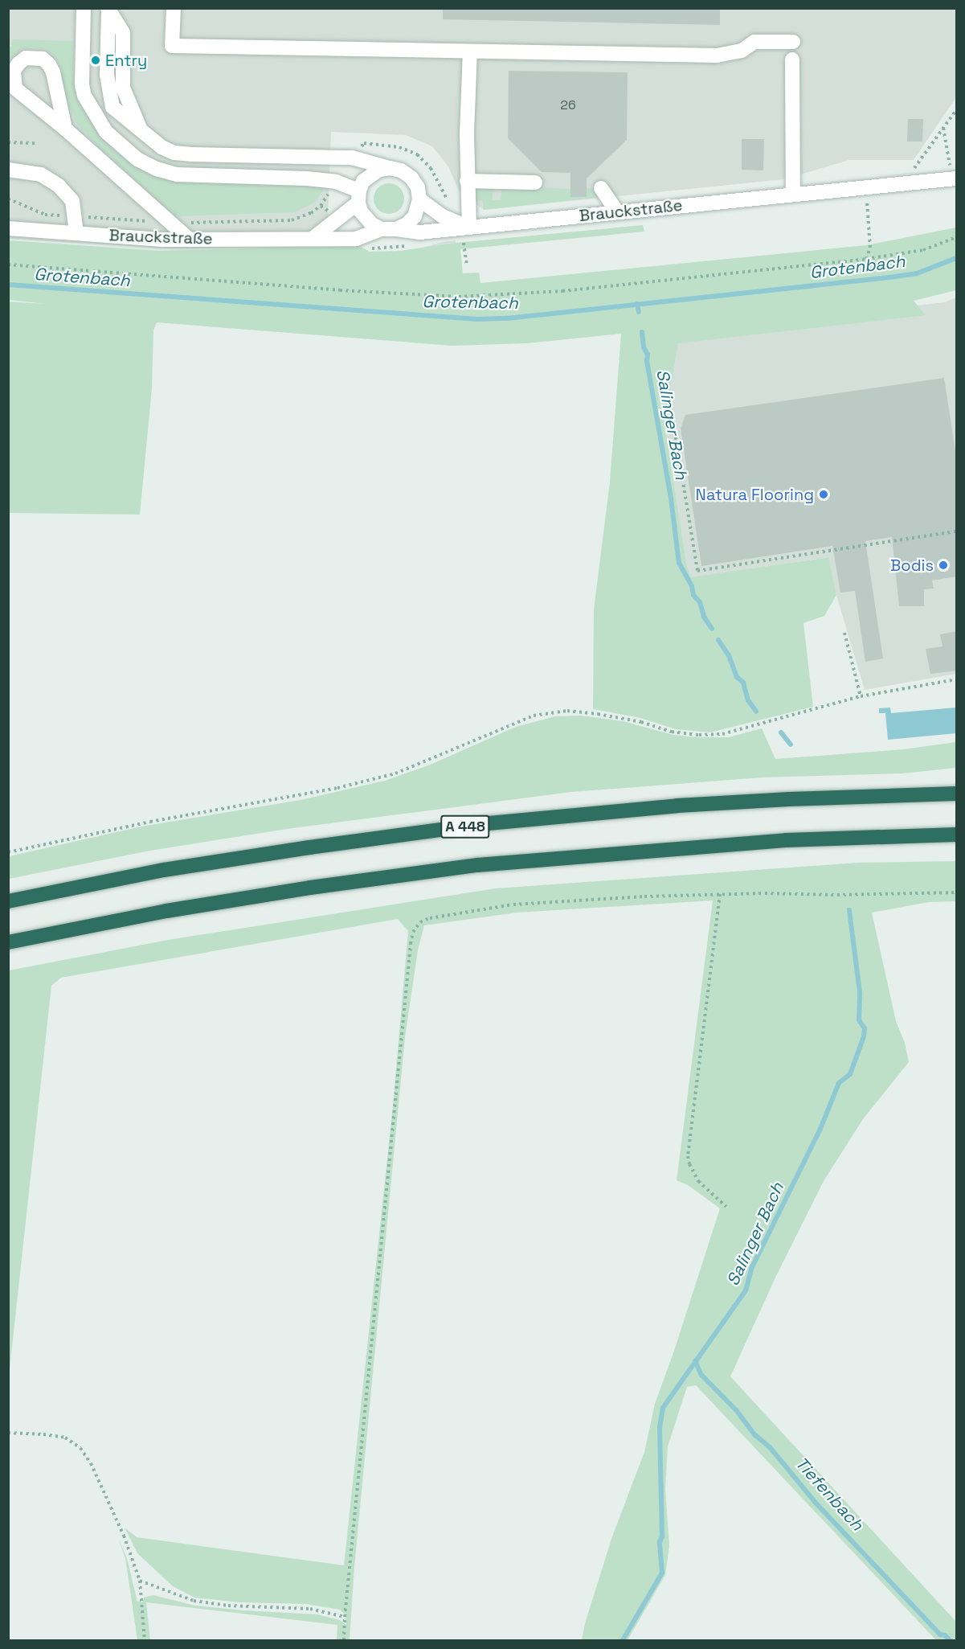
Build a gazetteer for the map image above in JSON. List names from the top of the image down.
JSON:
{
  "streets": {
    "highway": ["A 448"],
    "street": ["Brauckstraße"]
  },
  "water": ["Grotenbach", "Salinger Bach", "Tiefenbach"],
  "places": ["Entry", "Natura Flooring", "Bodis"],
  "house_numbers": ["26"]
}
